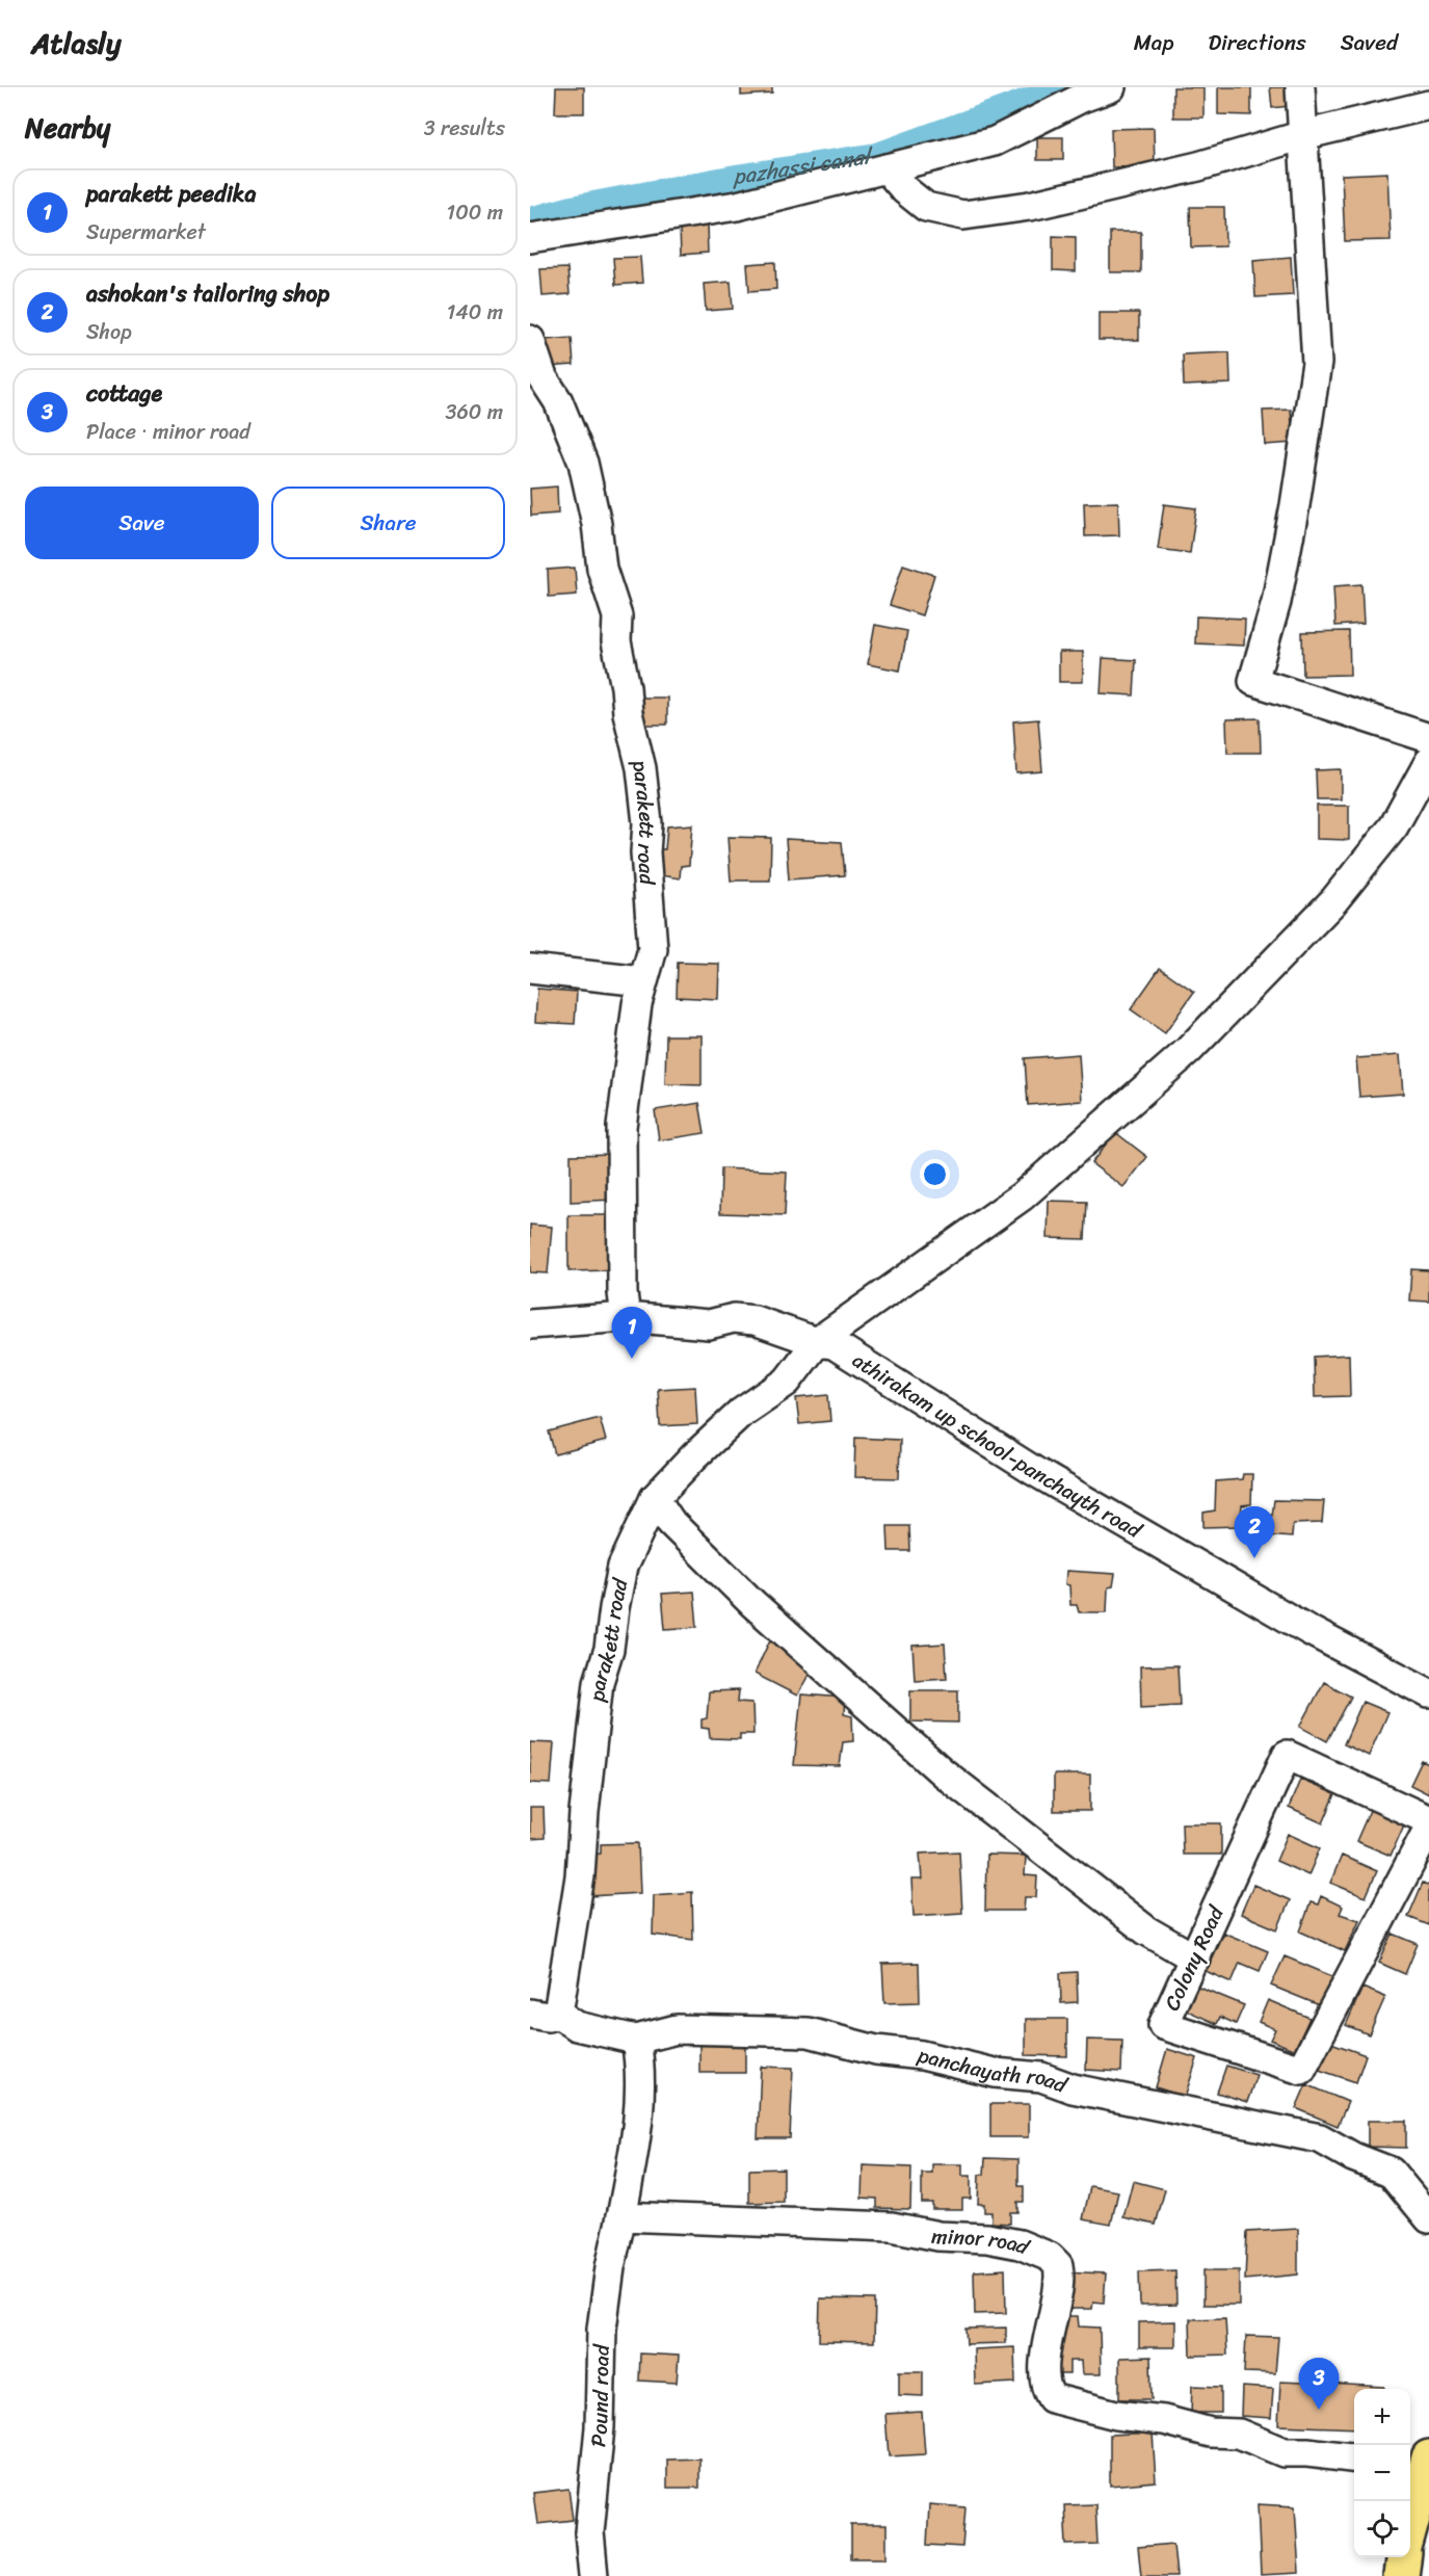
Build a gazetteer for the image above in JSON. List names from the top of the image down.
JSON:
{
  "streets": {
    "street": [
      "parakett road",
      "athirakam up school-panchayth road",
      "Colony Road",
      "panchayath road",
      "minor road",
      "Pound road"
    ]
  },
  "crossings": [
    ["parakett road", "athirakam up school-panchayth road"],
    ["parakett road", "panchayath road"],
    ["minor road", "Pound road"]
  ],
  "water": ["pazhassi canal"],
  "page": {
    "header": "Atlasly",
    "nav": ["Map", "Directions", "Saved"],
    "heading": ["Nearby", "3 results"],
    "list": [
      {
        "mark": "1",
        "name": "parakett peedika",
        "note": "Supermarket",
        "value": "100 m"
      },
      {
        "mark": "2",
        "name": "ashokan's tailoring shop",
        "note": "Shop",
        "value": "140 m"
      },
      {
        "mark": "3",
        "name": "cottage",
        "note": "Place · minor road",
        "value": "360 m"
      }
    ],
    "buttons": ["Save", "Share"],
    "pins": ["1", "2", "3"],
    "map_buttons": ["+", "−"]
  }
}
